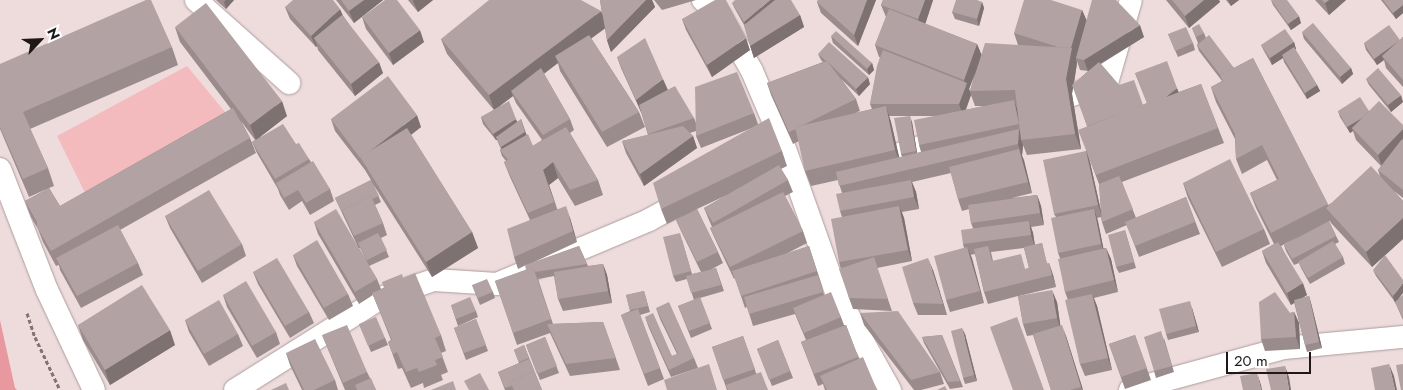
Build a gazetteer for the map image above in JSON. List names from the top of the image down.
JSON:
{
  "scale_bar": "20 m",
  "north": "top right"
}
